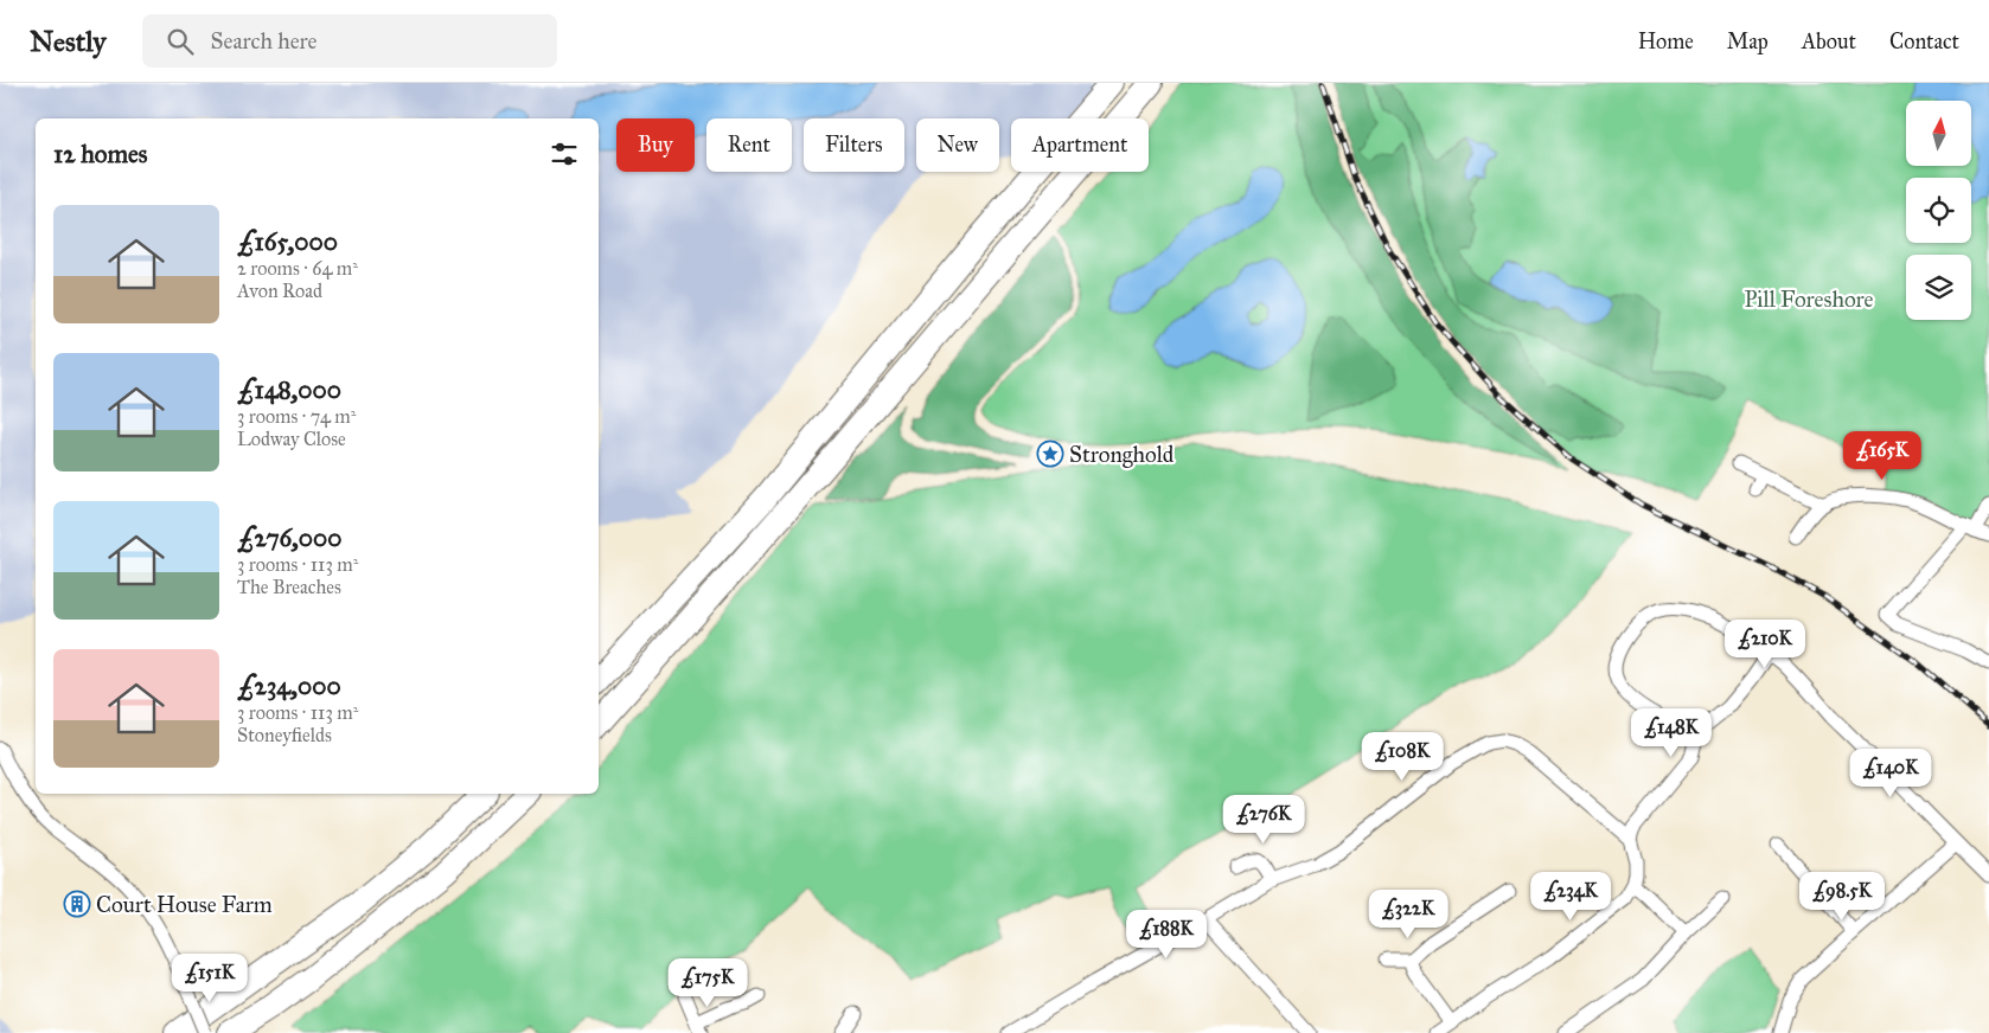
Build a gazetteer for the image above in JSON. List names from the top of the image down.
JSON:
{
  "parks": ["Pill Foreshore"],
  "places": {
    "place": ["Stronghold"],
    "building": ["Court House Farm"]
  },
  "north": "top",
  "page": {
    "header": "Nestly",
    "search": "Search here",
    "nav": [
      "Home",
      "Map",
      "About",
      "Contact"
    ],
    "chip": [
      "Buy",
      "Rent",
      "Filters",
      "New",
      "Apartment"
    ],
    "heading": "12 homes",
    "list": [
      {
        "name": "£165,000",
        "note": "2 rooms · 64 m² · Avon Road"
      },
      {
        "name": "£148,000",
        "note": "3 rooms · 74 m² · Lodway Close"
      },
      {
        "name": "£276,000",
        "note": "3 rooms · 113 m² · The Breaches"
      },
      {
        "name": "£234,000",
        "note": "3 rooms · 113 m² · Stoneyfields"
      }
    ],
    "price": [
      "£165K",
      "£210K",
      "£148K",
      "£108K",
      "£140K",
      "£276K",
      "£234K",
      "£98.5K",
      "£322K",
      "£188K",
      "£151K",
      "£175K"
    ]
  }
}
